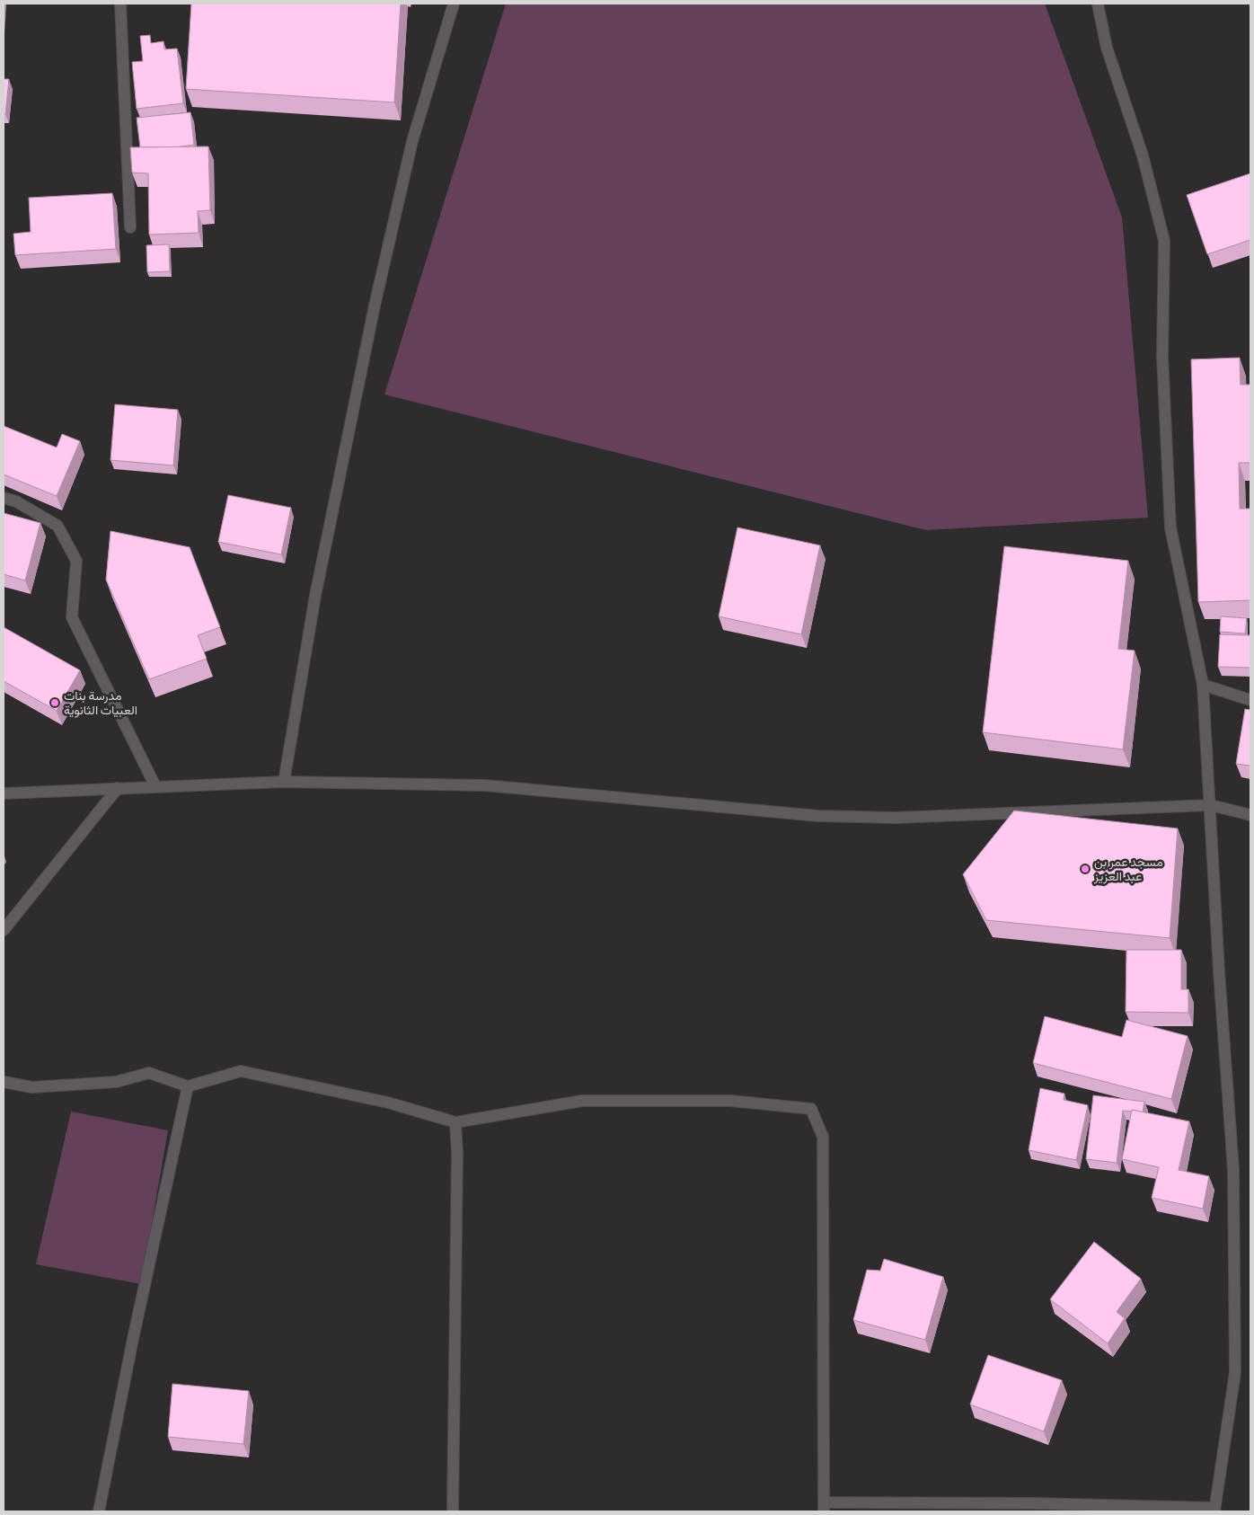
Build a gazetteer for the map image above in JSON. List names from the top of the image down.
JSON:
{
  "places": ["مدرسة بنات العبيات الثانوية", "مسجد عمر بن عبد العزيز"]
}
